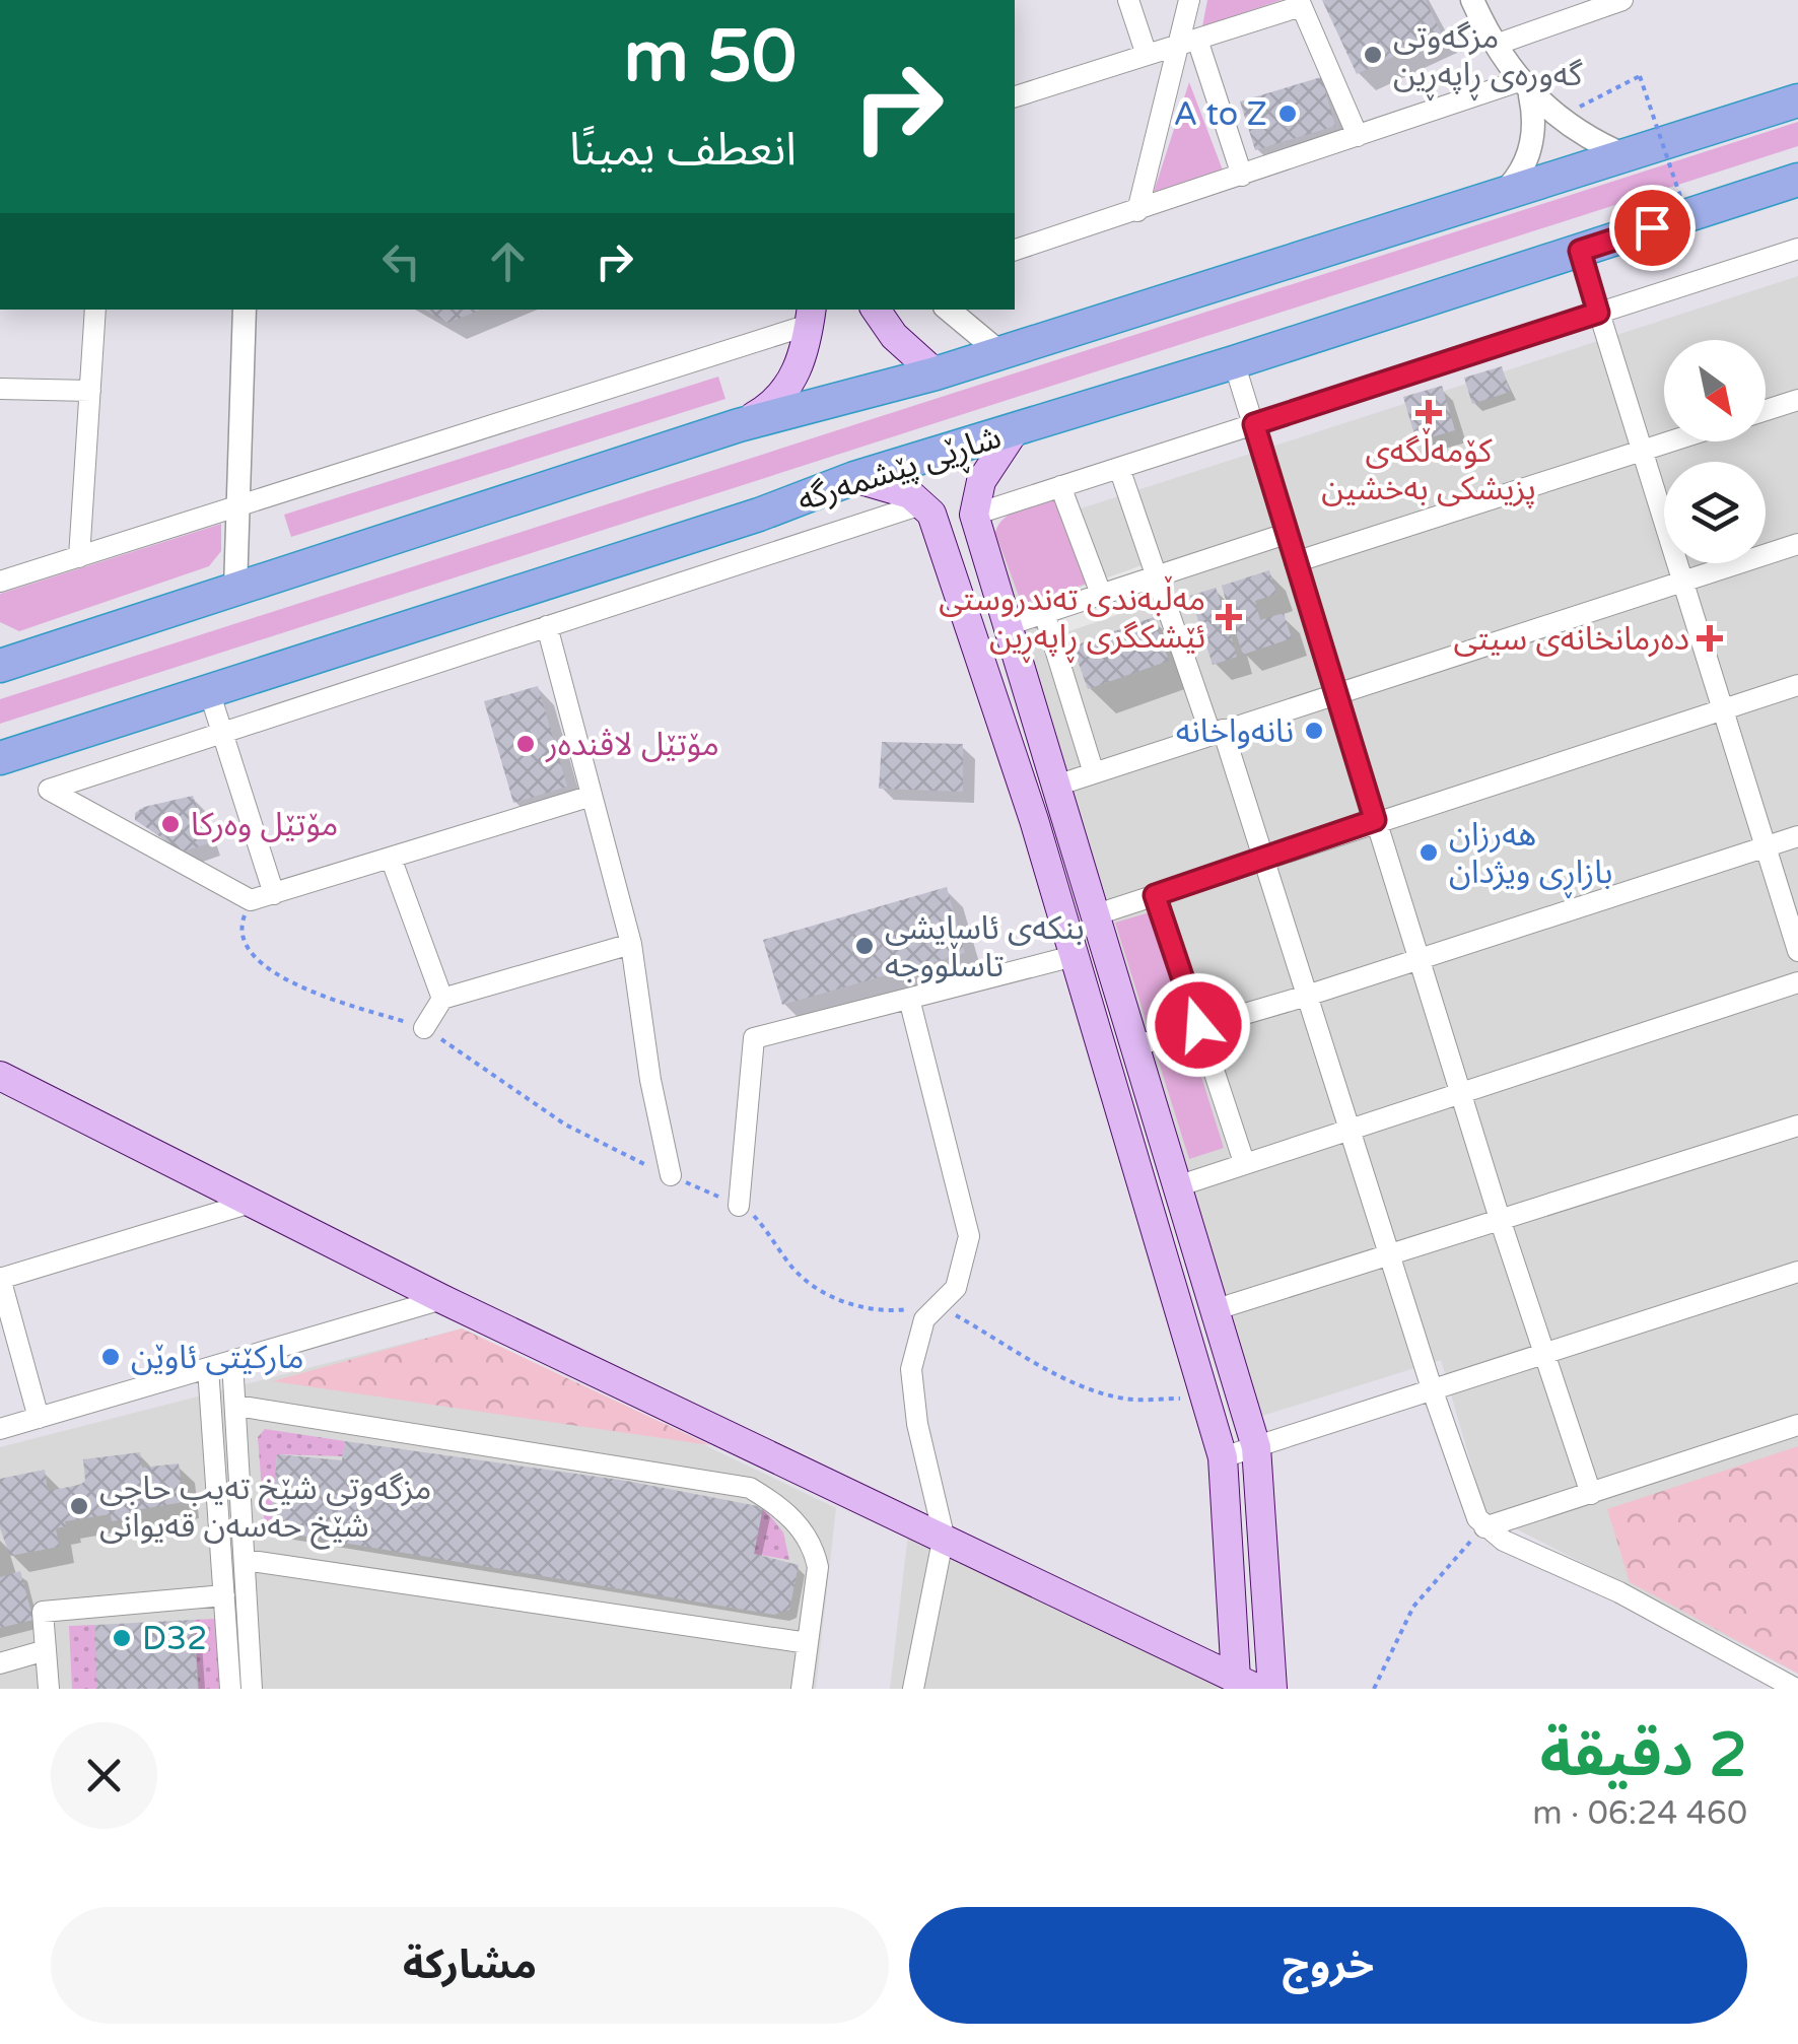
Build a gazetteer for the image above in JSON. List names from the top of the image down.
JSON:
{
  "streets": {
    "highway": ["شاڕێی پێشمەرگە"]
  },
  "places": {
    "other": [
      "مزگەوتی گەورەی ڕاپەڕین",
      "A to Z",
      "نانەواخانە",
      "مۆتێل لاڤندەر",
      "مۆتێل وەرکا",
      "ھەرزان بازاڕی ویژدان",
      "بنکەی ئاسایشی تاسڵووجە",
      "مارکێتی ئاوێن",
      "مزگەوتی شێخ تەیب حاجی شێخ حەسەن قەیوانی",
      "D32"
    ],
    "health": ["کۆمەڵگەی پزیشکی بەخشین", "مەڵبەندی تەندروستی ئێشکگری ڕاپەڕین", "دەرمانخانەی سیتی"]
  },
  "north": "bottom right",
  "page": {
    "turn": ["50 m", "انعطف يمينًا"],
    "heading": ["2 دقيقة", "460 m · 06:24"],
    "buttons": ["خروج", "مشاركة"]
  }
}
